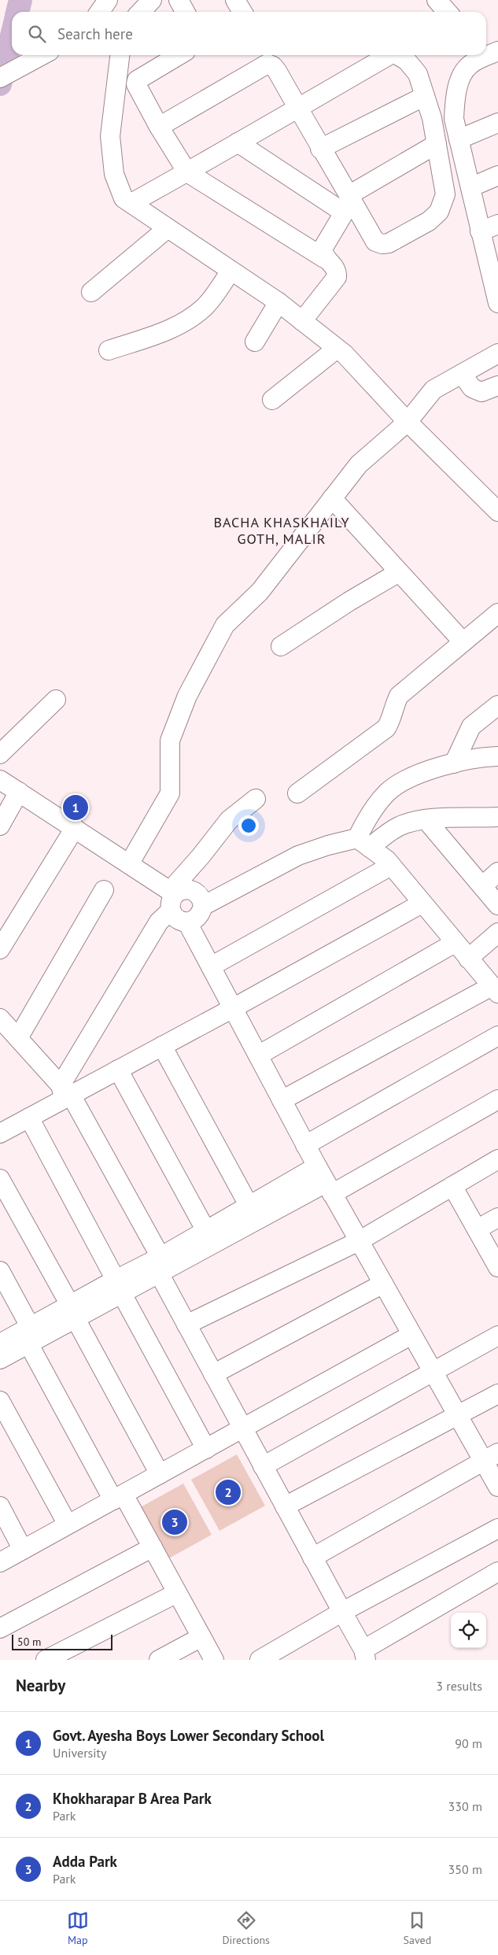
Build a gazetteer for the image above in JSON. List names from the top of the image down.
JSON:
{
  "districts": ["BACHA KHASKHAILY GOTH, MALIR"],
  "scale_bar": "50 m",
  "page": {
    "search": "Search here",
    "pins": ["1", "2", "3"],
    "scale": "50 m",
    "heading": ["Nearby", "3 results"],
    "list": [
      {
        "mark": "1",
        "name": "Govt. Ayesha Boys Lower Secondary School",
        "note": "University",
        "value": "90 m"
      },
      {
        "mark": "2",
        "name": "Khokharapar B Area Park",
        "note": "Park",
        "value": "330 m"
      },
      {
        "mark": "3",
        "name": "Adda Park",
        "note": "Park",
        "value": "350 m"
      }
    ],
    "nav": ["Map", "Directions", "Saved"]
  }
}
